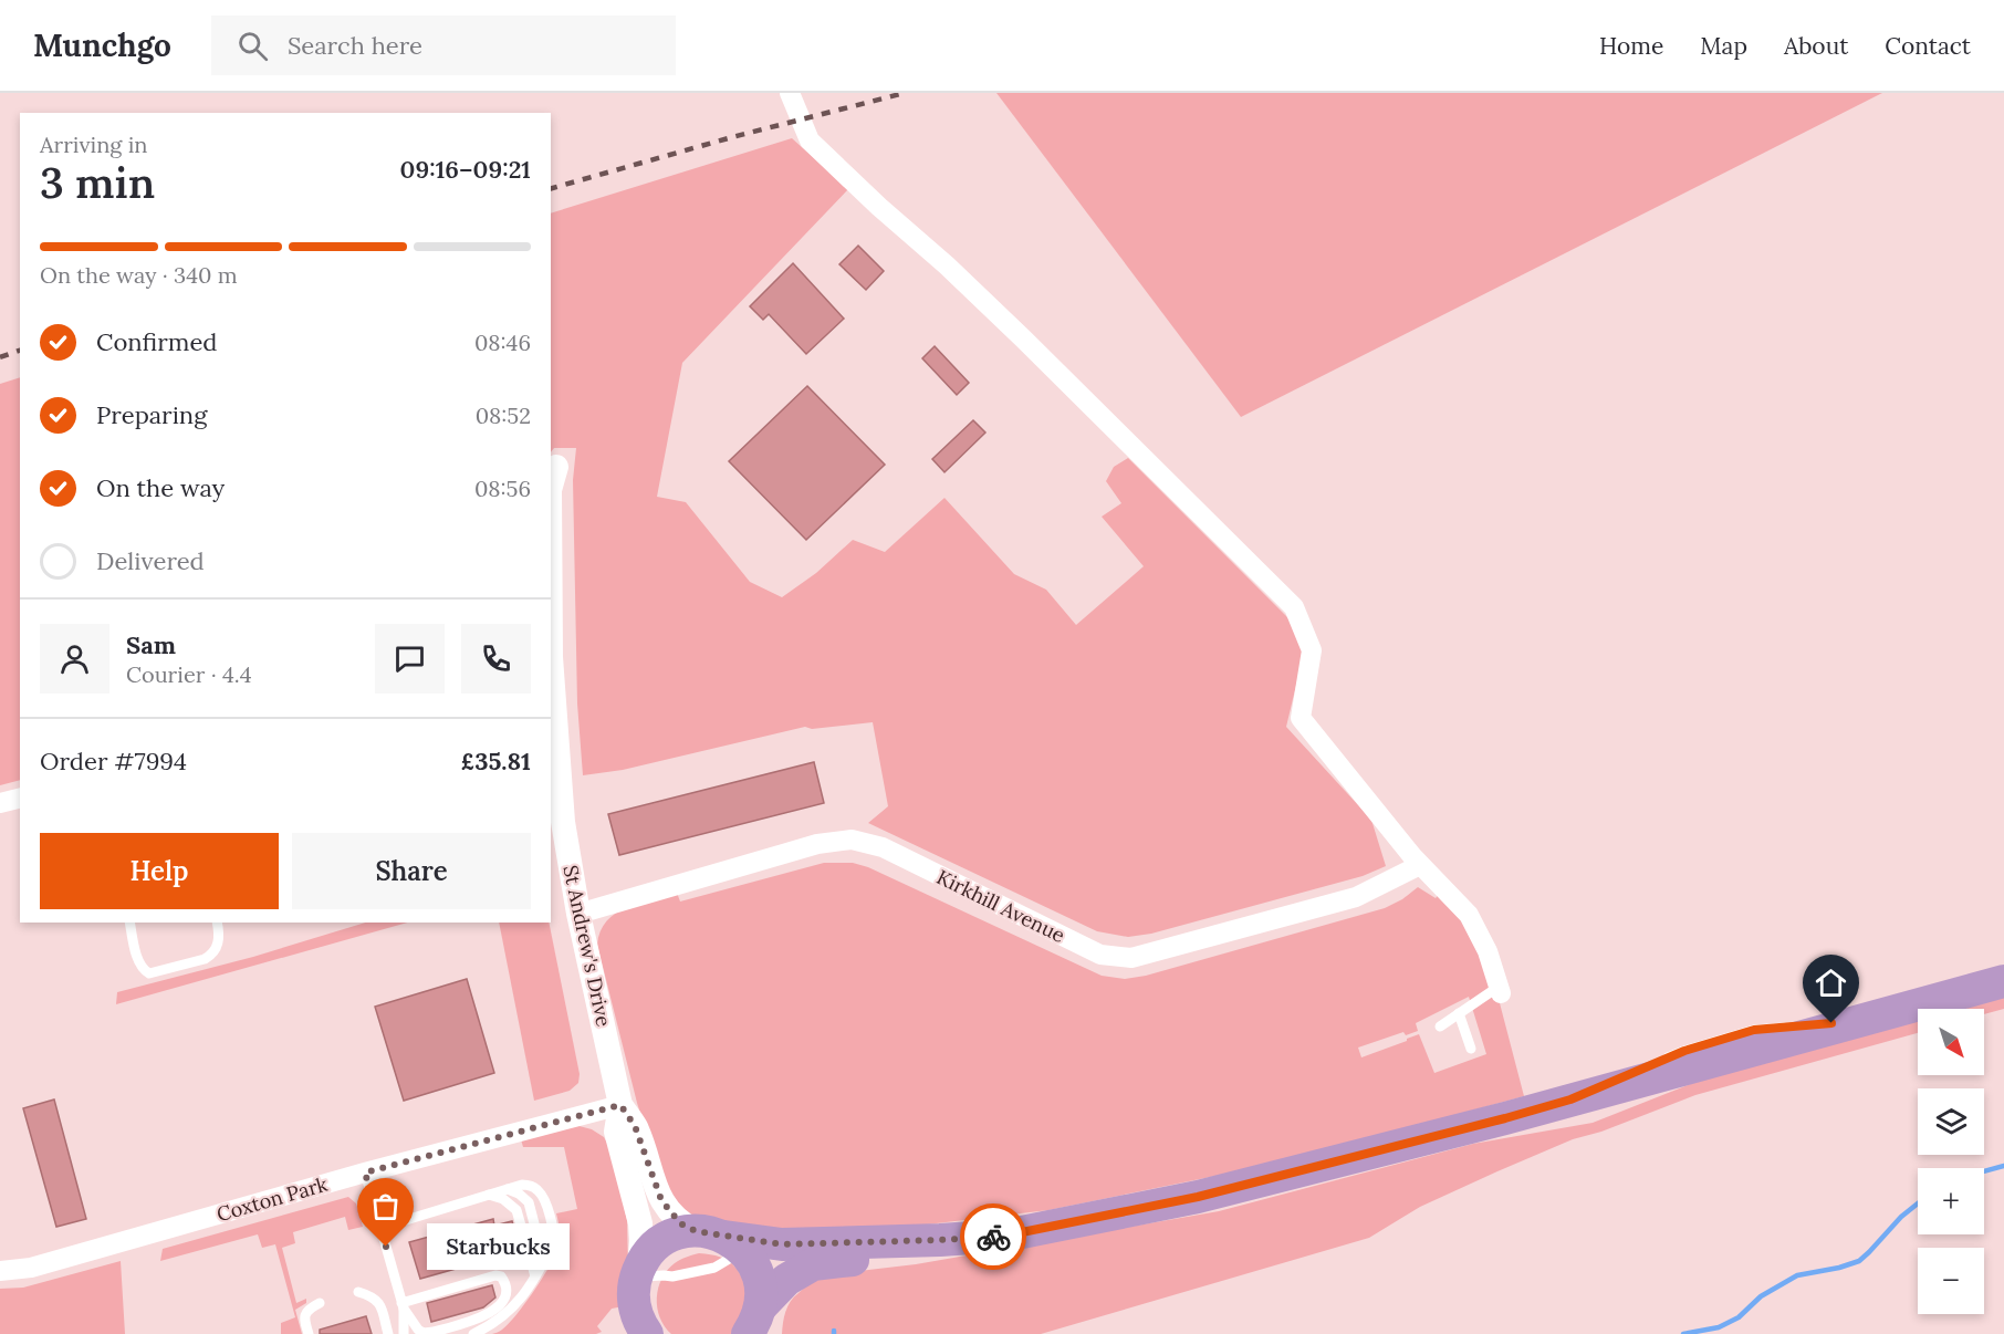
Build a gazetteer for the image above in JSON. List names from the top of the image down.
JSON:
{
  "streets": {
    "street": ["Kirkhill Avenue", "St Andrew's Drive", "Coxton Park"]
  },
  "crossings": [
    ["Kirkhill Avenue", "St Andrew's Drive"],
    ["St Andrew's Drive", "Coxton Park"]
  ],
  "places": ["Starbucks"],
  "north": "bottom right",
  "page": {
    "header": "Munchgo",
    "search": "Search here",
    "nav": [
      "Home",
      "Map",
      "About",
      "Contact"
    ],
    "heading": ["3 min", "Arriving in", "09:16–09:21"],
    "panel": [
      "Sam",
      "Courier · 4.4",
      "Order #7994",
      "£35.81"
    ],
    "bar": "On the way · 340 m",
    "list": [
      ["Confirmed", "08:46"],
      ["Preparing", "08:52"],
      ["On the way", "08:56"],
      "Delivered"
    ],
    "buttons": ["Help", "Share"],
    "map_buttons": ["+", "−"],
    "bubble": "Starbucks"
  }
}
